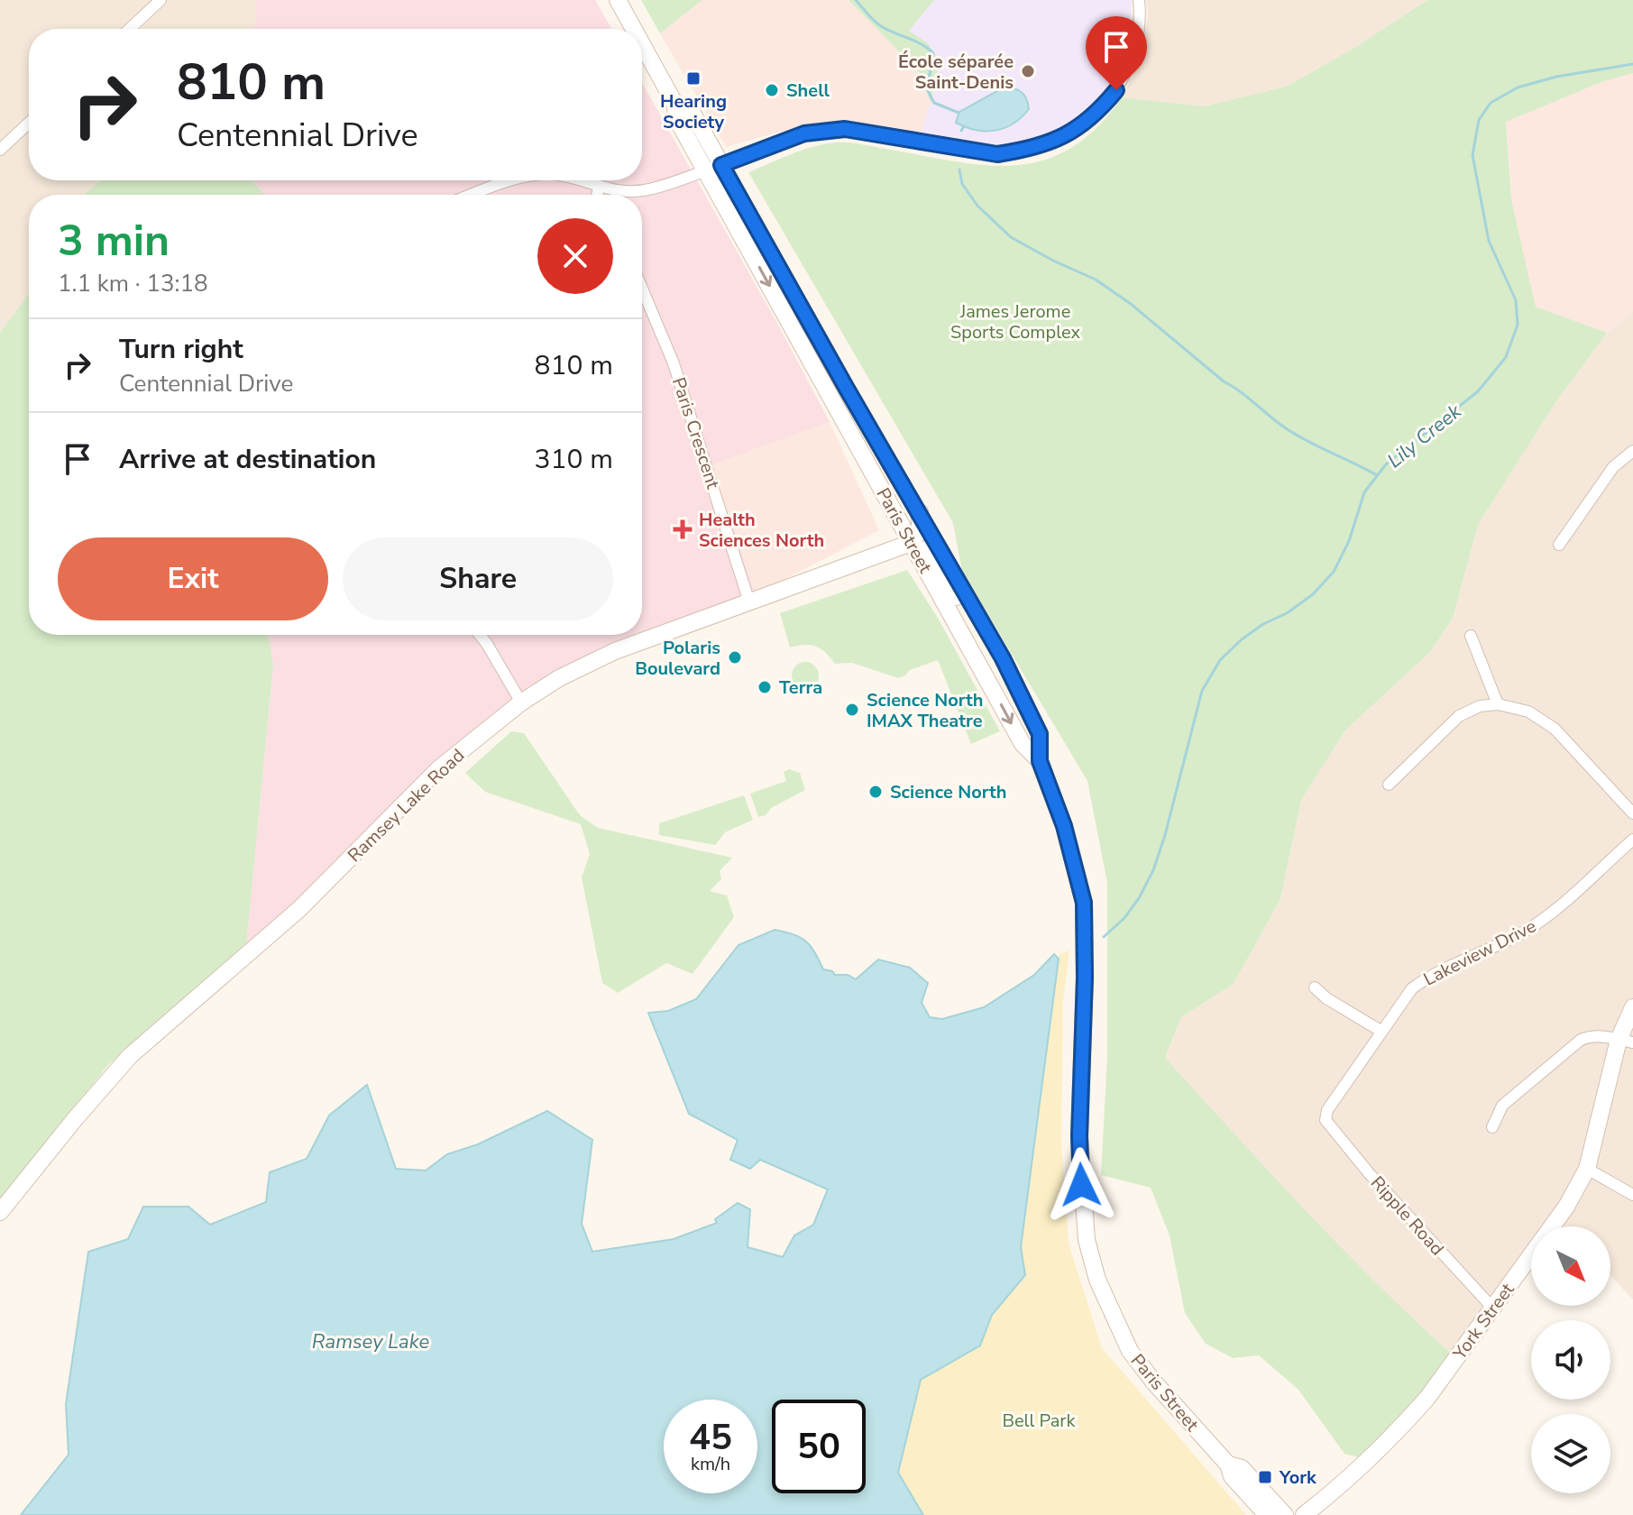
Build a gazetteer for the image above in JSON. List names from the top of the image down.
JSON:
{
  "streets": {
    "main road": ["Paris Street", "Ramsey Lake Road", "York Street"],
    "street": ["Paris Crescent", "Lakeview Drive", "Ripple Road"]
  },
  "crossings": [
    ["Paris Crescent", "Ramsey Lake Road"],
    ["Paris Street", "Ramsey Lake Road"],
    ["Lakeview Drive", "Ripple Road"],
    ["Ripple Road", "York Street"]
  ],
  "water": ["Lily Creek", "Ramsey Lake"],
  "parks": ["James Jerome Sports Complex", "Bell Park"],
  "places": {
    "other": [
      "École séparée Saint-Denis",
      "Shell",
      "Polaris Boulevard",
      "Terra",
      "Science North IMAX Theatre",
      "Science North"
    ],
    "transit": ["Hearing Society", "York"],
    "health": ["Health Sciences North"]
  },
  "north": "bottom right",
  "page": {
    "turn": ["810 m", "Centennial Drive"],
    "heading": ["3 min", "1.1 km · 13:18"],
    "list": [
      {
        "name": "Turn right",
        "note": "Centennial Drive",
        "value": "810 m"
      },
      {
        "name": "Arrive at destination",
        "value": "310 m"
      }
    ],
    "buttons": ["Exit", "Share"],
    "speed": "45 km/h",
    "limit": "50"
  }
}
